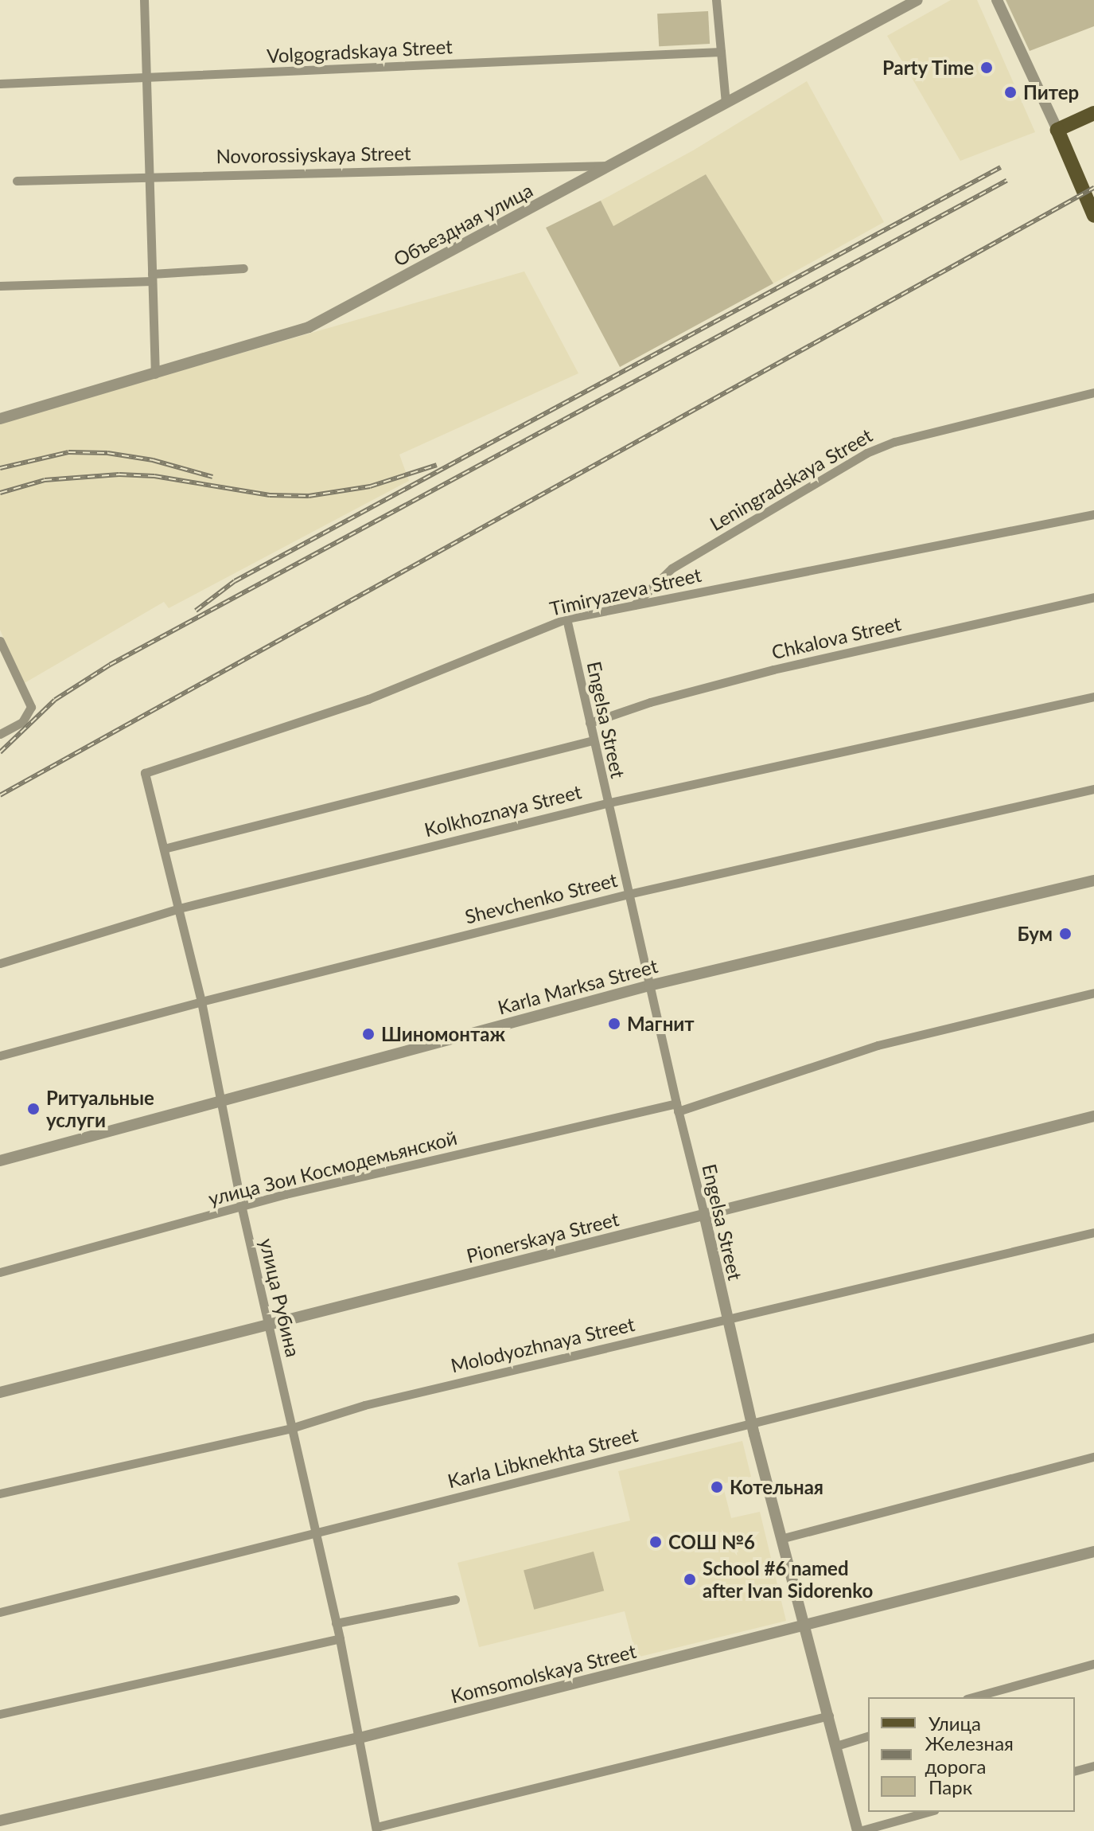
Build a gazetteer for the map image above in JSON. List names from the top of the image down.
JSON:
{
  "streets": {
    "street": [
      "Volgogradskaya Street",
      "Novorossiyskaya Street",
      "Объездная улица",
      "Leningradskaya Street",
      "Timiryazeva Street",
      "Chkalova Street",
      "Engelsa Street",
      "Kolkhoznaya Street",
      "Shevchenko Street",
      "Karla Marksa Street",
      "улица Зои Космодемьянской",
      "Pionerskaya Street",
      "улица Рубина",
      "Molodyozhnaya Street",
      "Karla Libknekhta Street",
      "Komsomolskaya Street"
    ]
  },
  "crossings": [
    ["Novorossiyskaya Street", "Объездная улица"],
    ["Leningradskaya Street", "Timiryazeva Street"],
    ["Timiryazeva Street", "Engelsa Street"],
    ["Timiryazeva Street", "улица Рубина"],
    ["Chkalova Street", "Engelsa Street"],
    ["Engelsa Street", "Kolkhoznaya Street"],
    ["Engelsa Street", "Shevchenko Street"],
    ["Engelsa Street", "Karla Marksa Street"],
    ["Engelsa Street", "улица Зои Космодемьянской"],
    ["Engelsa Street", "Pionerskaya Street"],
    ["Engelsa Street", "Molodyozhnaya Street"],
    ["Engelsa Street", "Karla Libknekhta Street"],
    ["Engelsa Street", "Komsomolskaya Street"],
    ["Kolkhoznaya Street", "улица Рубина"],
    ["Shevchenko Street", "улица Рубина"],
    ["Karla Marksa Street", "улица Рубина"],
    ["улица Зои Космодемьянской", "улица Рубина"],
    ["Pionerskaya Street", "улица Рубина"],
    ["улица Рубина", "Molodyozhnaya Street"],
    ["улица Рубина", "Karla Libknekhta Street"],
    ["улица Рубина", "Komsomolskaya Street"]
  ],
  "places": [
    "Party Time",
    "Питер",
    "Бум",
    "Магнит",
    "Шиномонтаж",
    "Ритуальные услуги",
    "Котельная",
    "СОШ №6",
    "School #6 named after Ivan Sidorenko"
  ],
  "legend": ["Улица", "Железная дорога", "Парк"]
}
